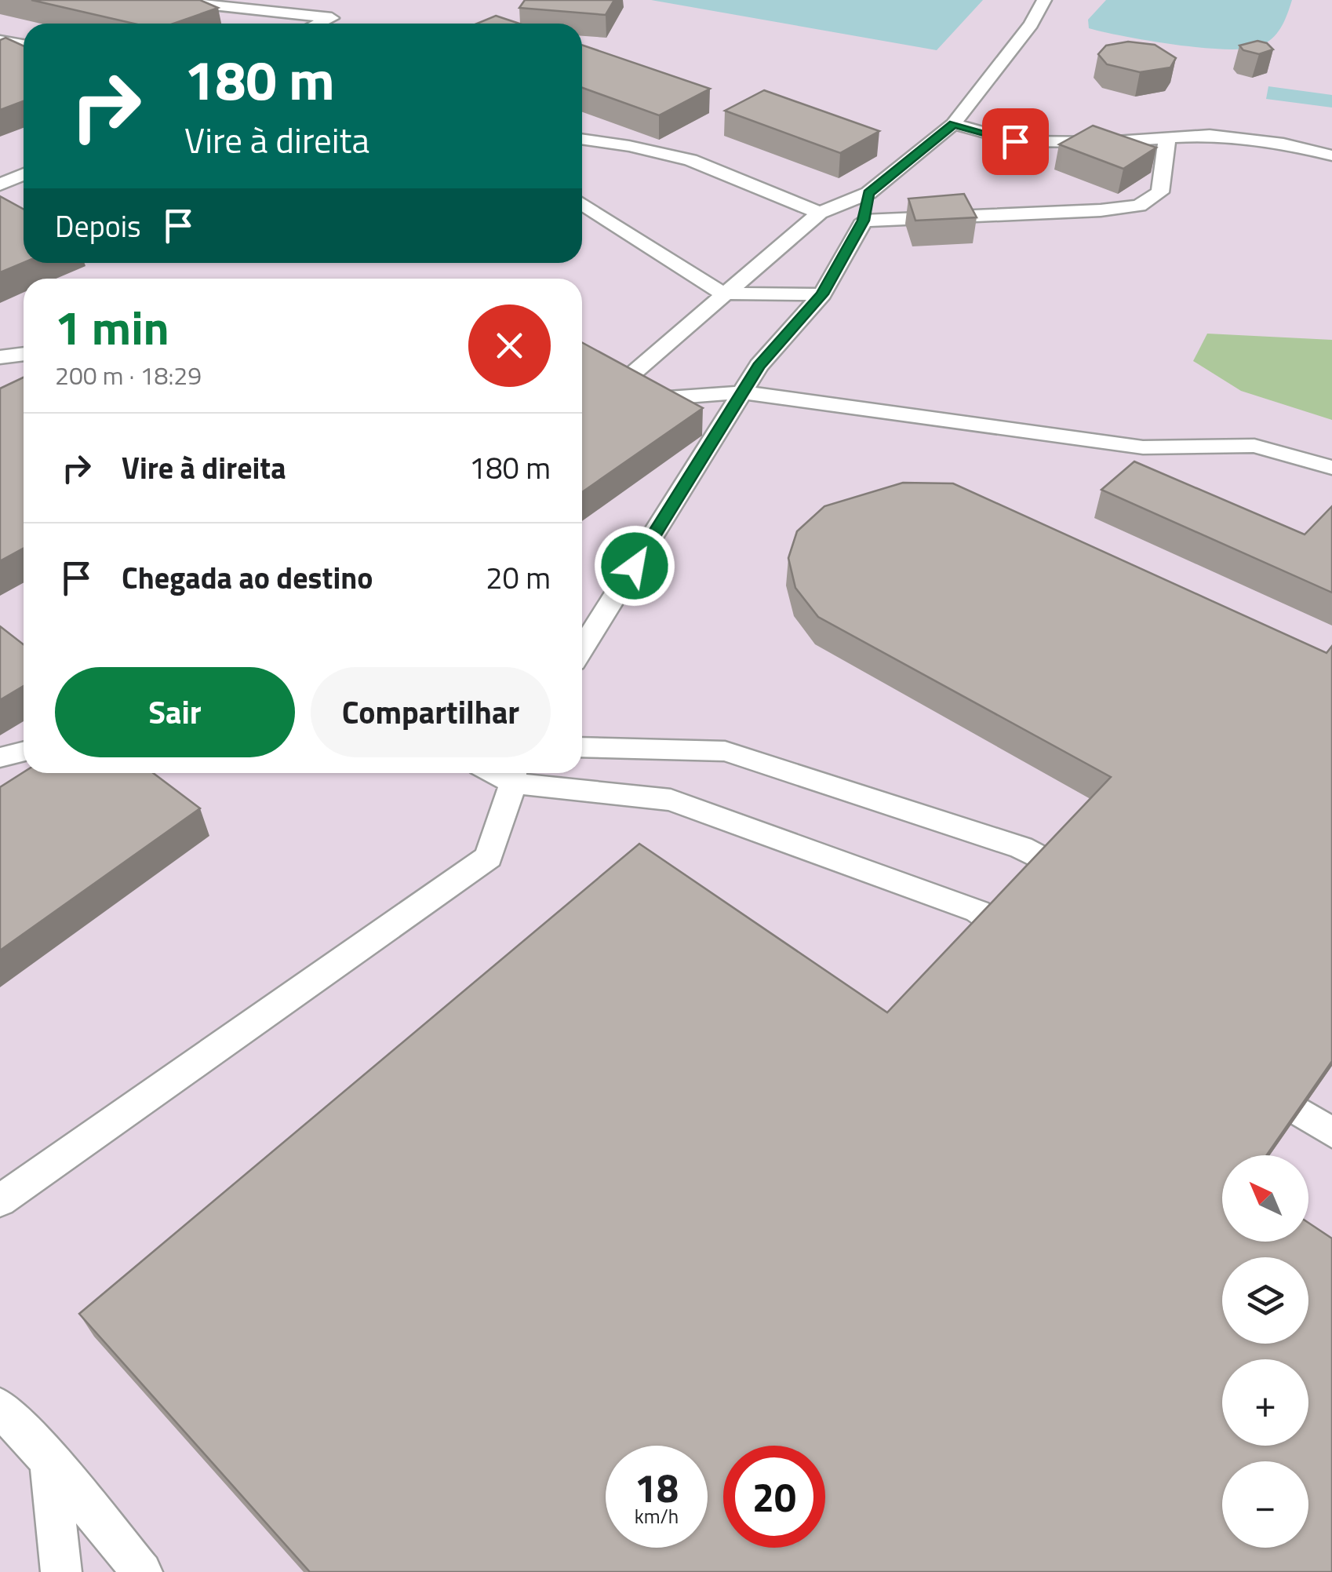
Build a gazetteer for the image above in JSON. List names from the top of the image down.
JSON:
{
  "north": "top left",
  "page": {
    "turn": ["180 m", "Vire à direita"],
    "then": "Depois",
    "heading": ["1 min", "200 m · 18:29"],
    "list": [
      {
        "name": "Vire à direita",
        "value": "180 m"
      },
      {
        "name": "Chegada ao destino",
        "value": "20 m"
      }
    ],
    "buttons": ["Sair", "Compartilhar"],
    "map_buttons": ["+", "−"],
    "speed": "18 km/h",
    "limit": "20"
  }
}
